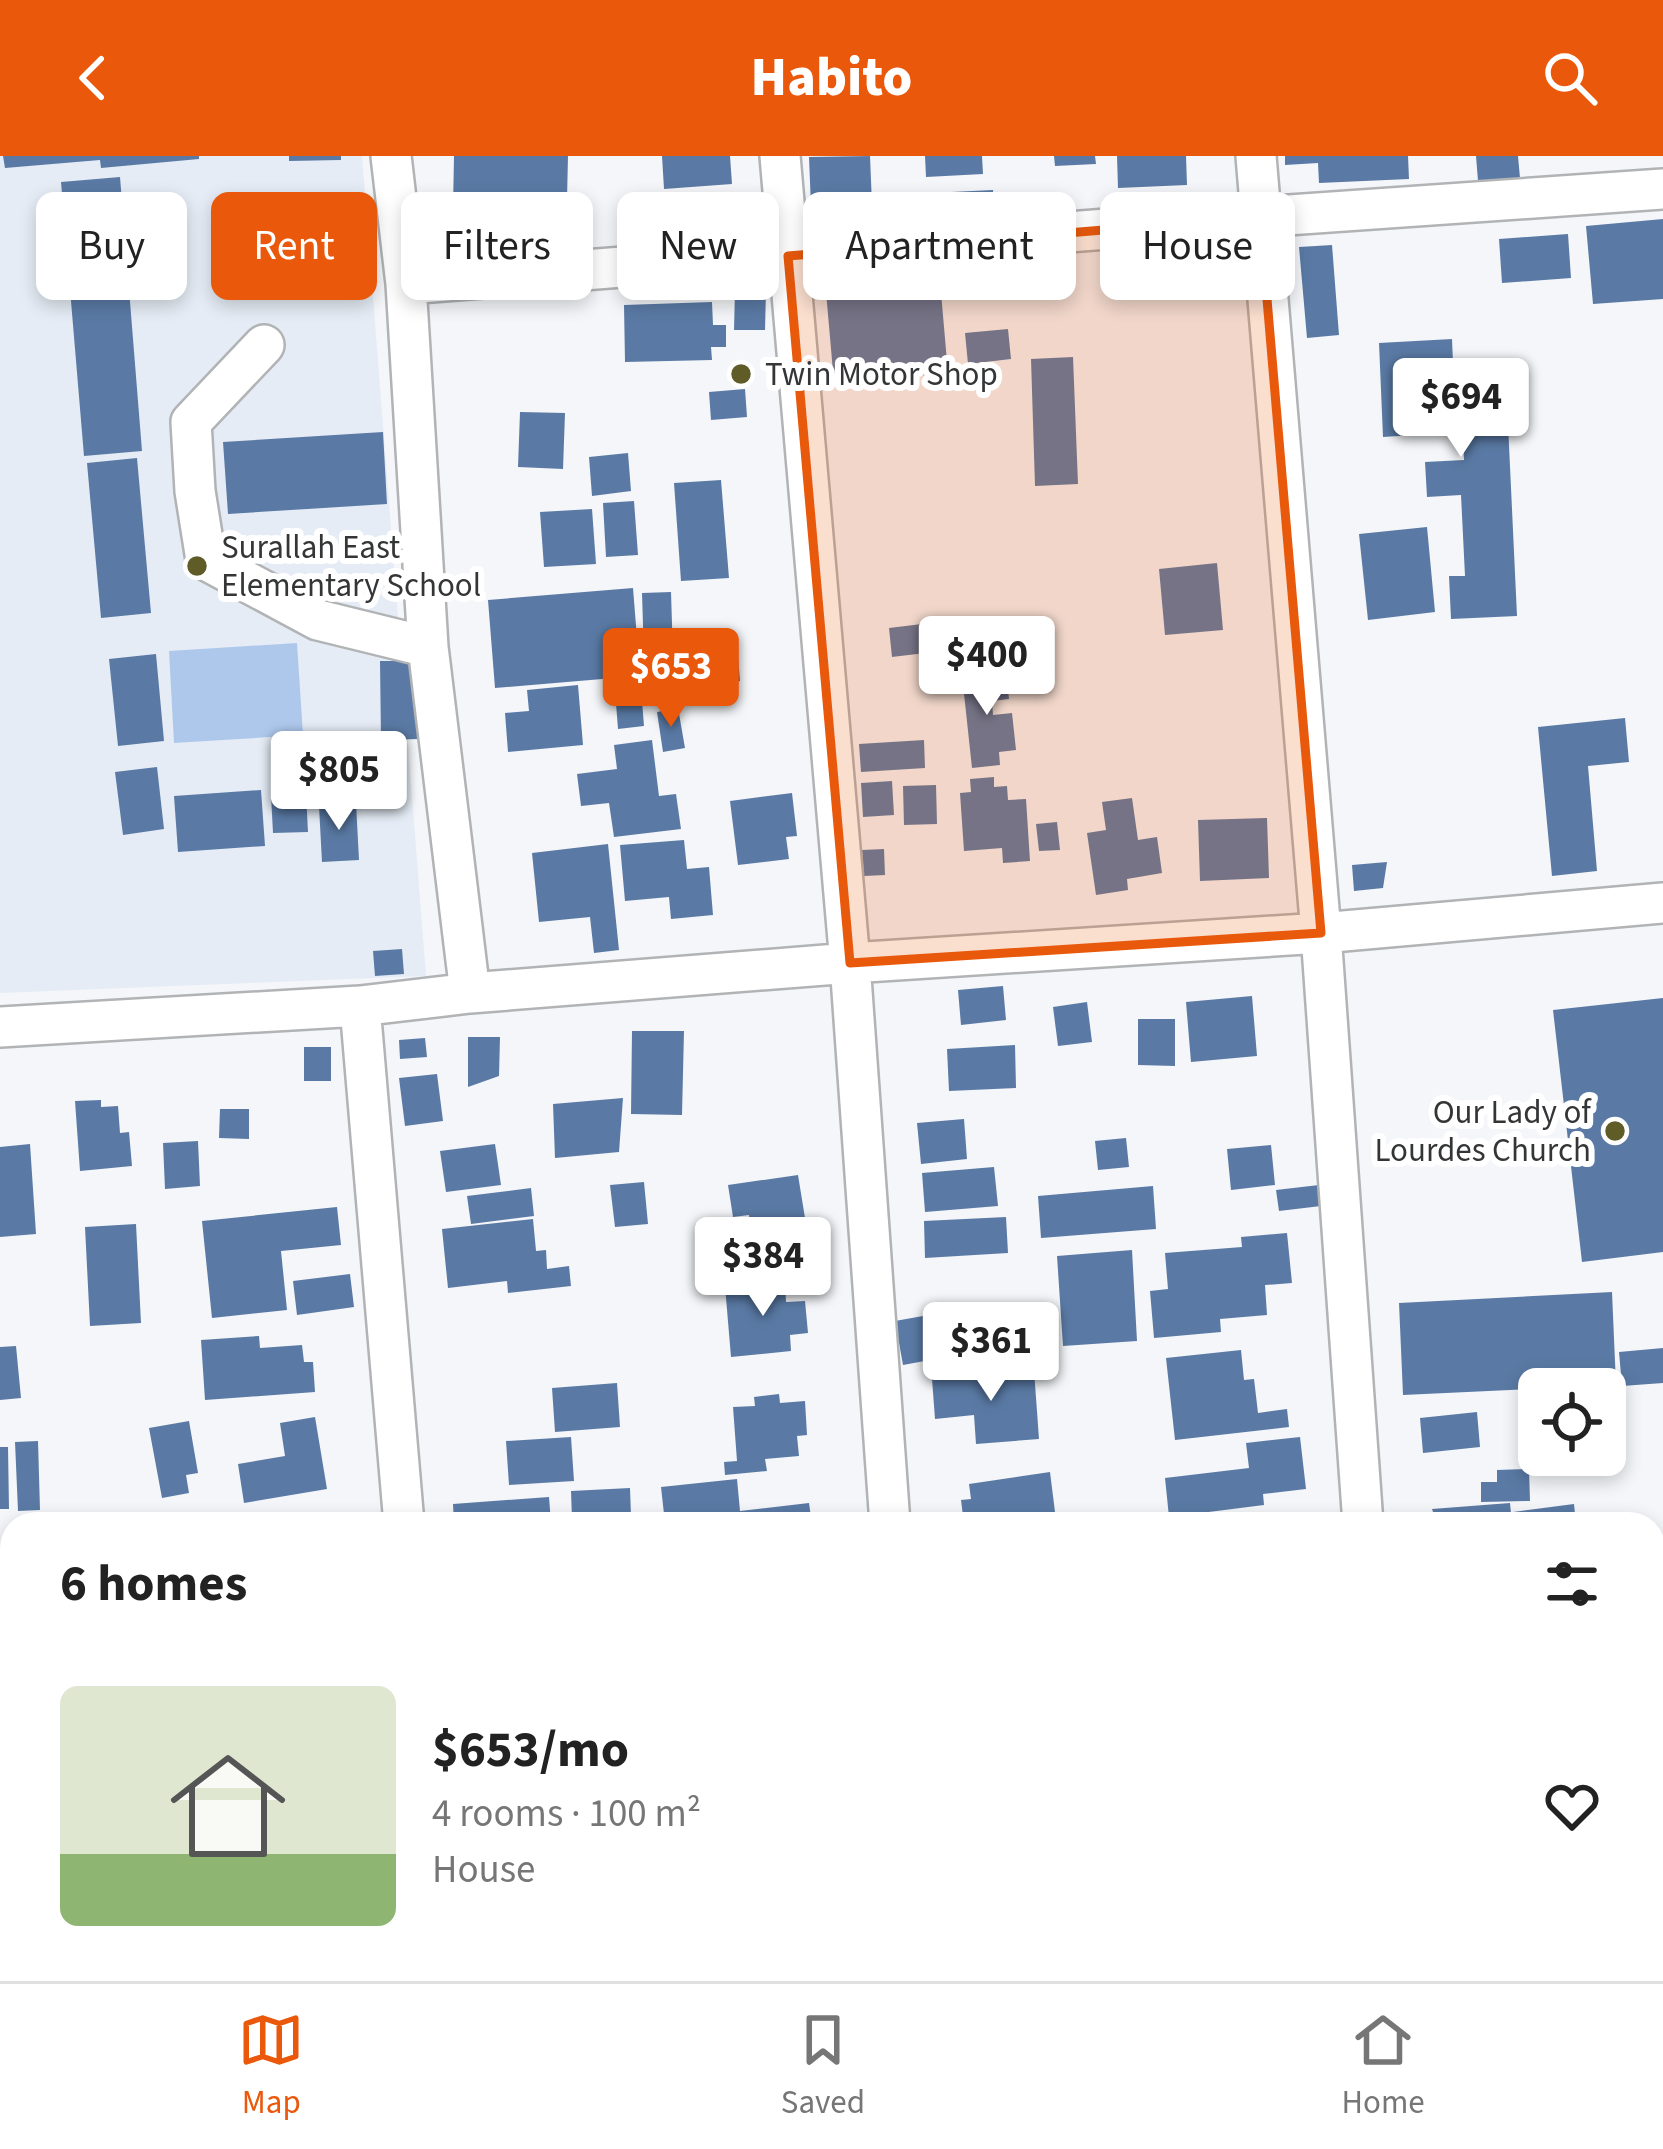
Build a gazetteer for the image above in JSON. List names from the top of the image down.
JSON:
{
  "places": ["Twin Motor Shop", "Surallah East Elementary School", "Our Lady of Lourdes Church"],
  "page": {
    "header": "Habito",
    "chip": [
      "Buy",
      "Rent",
      "Filters",
      "New",
      "Apartment",
      "House"
    ],
    "price": [
      "$694",
      "$400",
      "$653",
      "$805",
      "$384",
      "$361"
    ],
    "heading": "6 homes",
    "list": [
      {
        "name": "$653/mo",
        "note": "4 rooms · 100 m² · House"
      }
    ],
    "tabs": ["Map", "Saved", "Home"]
  }
}
